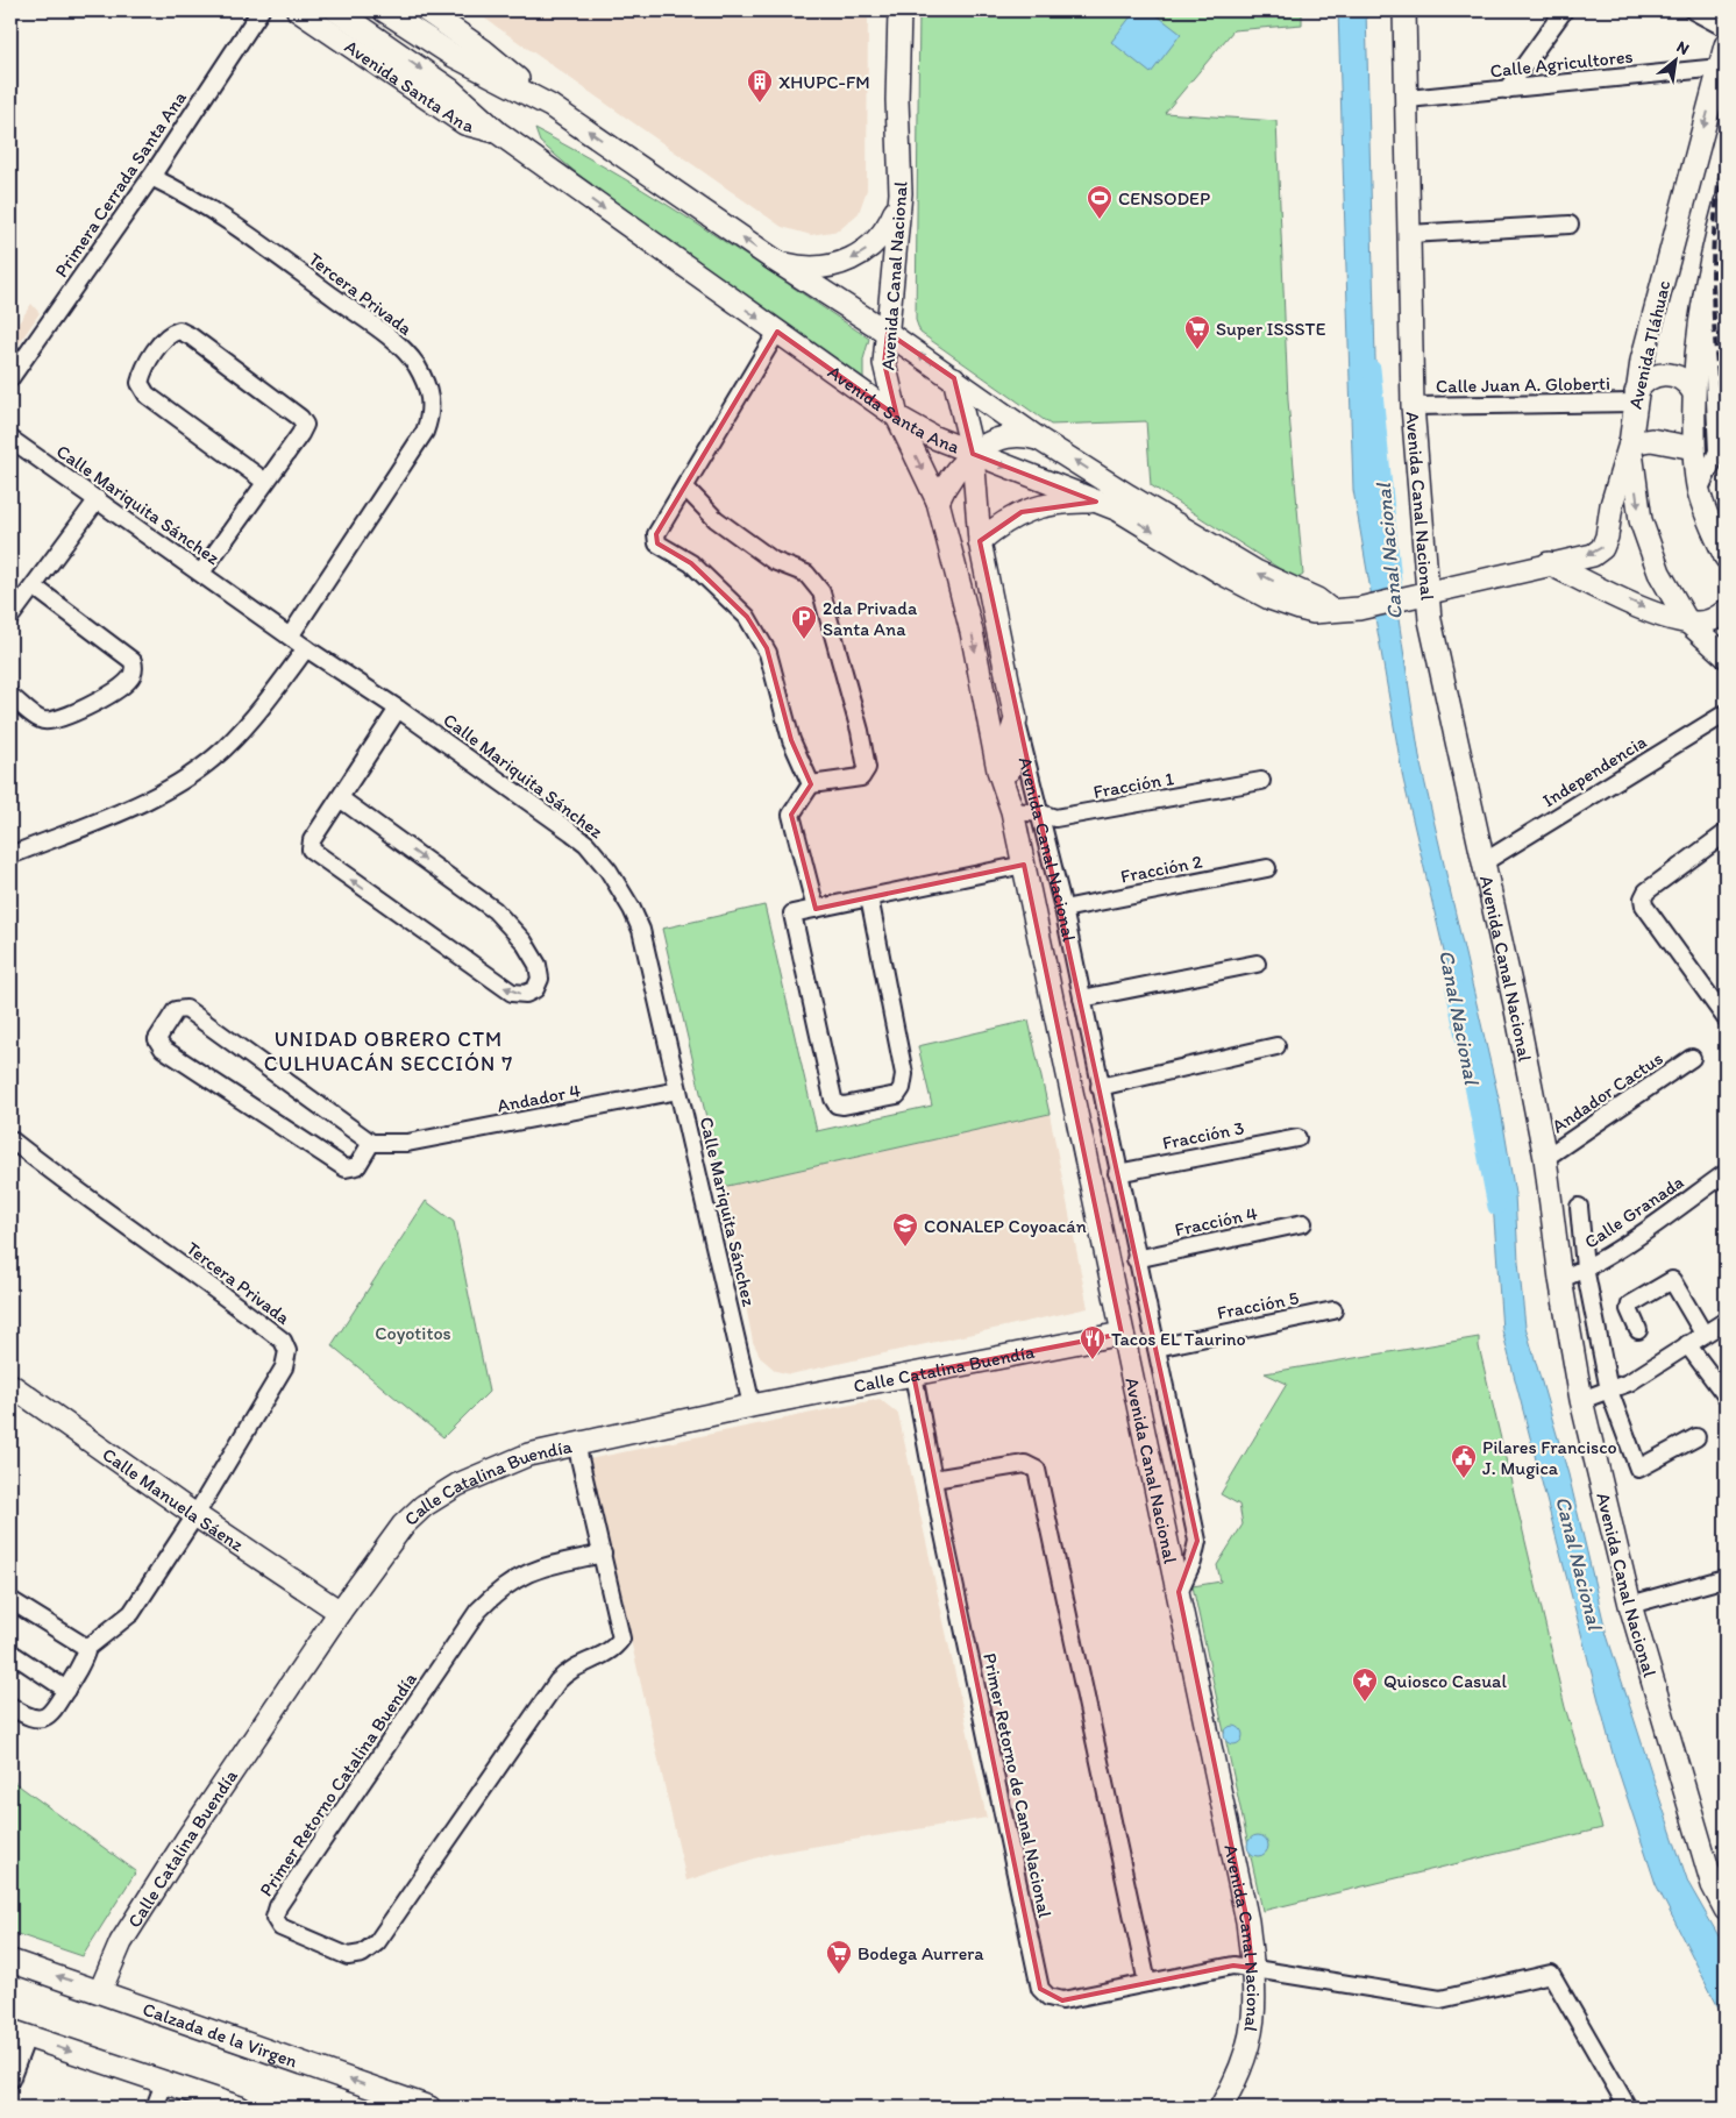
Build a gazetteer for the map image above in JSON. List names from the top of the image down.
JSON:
{
  "streets": {
    "street": [
      "Calle Agricultores",
      "Avenida Santa Ana",
      "Primera Cerrada Santa Ana",
      "Avenida Canal Nacional",
      "Tercera Privada",
      "Avenida Tláhuac",
      "Calle Juan A. Globerti",
      "Calle Mariquita Sánchez",
      "Independencia",
      "Fracción 1",
      "Fracción 2",
      "Andador Cactus",
      "Andador 4",
      "Fracción 3",
      "Calle Granada",
      "Fracción 4",
      "Fracción 5",
      "Calle Catalina Buendía",
      "Calle Manuela Sáenz",
      "Primer Retorno Catalina Buendía",
      "Primer Retorno de Canal Nacional",
      "Calzada de la Virgen"
    ]
  },
  "crossings": [
    ["Calle Agricultores", "Avenida Canal Nacional"],
    ["Calle Agricultores", "Avenida Tláhuac"],
    ["Avenida Santa Ana", "Avenida Canal Nacional"],
    ["Avenida Santa Ana", "Avenida Tláhuac"],
    ["Primera Cerrada Santa Ana", "Tercera Privada"],
    ["Avenida Canal Nacional", "Calle Juan A. Globerti"],
    ["Avenida Canal Nacional", "Independencia"],
    ["Avenida Canal Nacional", "Fracción 1"],
    ["Avenida Canal Nacional", "Fracción 2"],
    ["Avenida Canal Nacional", "Andador Cactus"],
    ["Avenida Canal Nacional", "Fracción 3"],
    ["Avenida Canal Nacional", "Calle Granada"],
    ["Avenida Canal Nacional", "Fracción 4"],
    ["Avenida Canal Nacional", "Fracción 5"],
    ["Avenida Canal Nacional", "Calle Catalina Buendía"],
    ["Avenida Canal Nacional", "Primer Retorno de Canal Nacional"],
    ["Tercera Privada", "Calle Mariquita Sánchez"],
    ["Tercera Privada", "Calle Manuela Sáenz"],
    ["Avenida Tláhuac", "Calle Juan A. Globerti"],
    ["Calle Mariquita Sánchez", "Andador 4"],
    ["Calle Mariquita Sánchez", "Calle Catalina Buendía"],
    ["Calle Catalina Buendía", "Calle Manuela Sáenz"],
    ["Calle Catalina Buendía", "Primer Retorno Catalina Buendía"],
    ["Calle Catalina Buendía", "Primer Retorno de Canal Nacional"],
    ["Calle Catalina Buendía", "Calzada de la Virgen"]
  ],
  "districts": ["UNIDAD OBRERO CTM CULHUACÁN SECCIÓN 7"],
  "water": ["Canal Nacional"],
  "parks": ["Coyotitos"],
  "places": {
    "building": ["XHUPC-FM"],
    "sports": ["CENSODEP"],
    "supermarket": ["Super ISSSTE", "Bodega Aurrera"],
    "parking": ["2da Privada Santa Ana"],
    "school or university": ["CONALEP Coyoacán"],
    "restaurant": ["Tacos EL Taurino"],
    "public building": ["Pilares Francisco J. Mugica"],
    "place": ["Quiosco Casual"]
  },
  "north": "top right"
}
